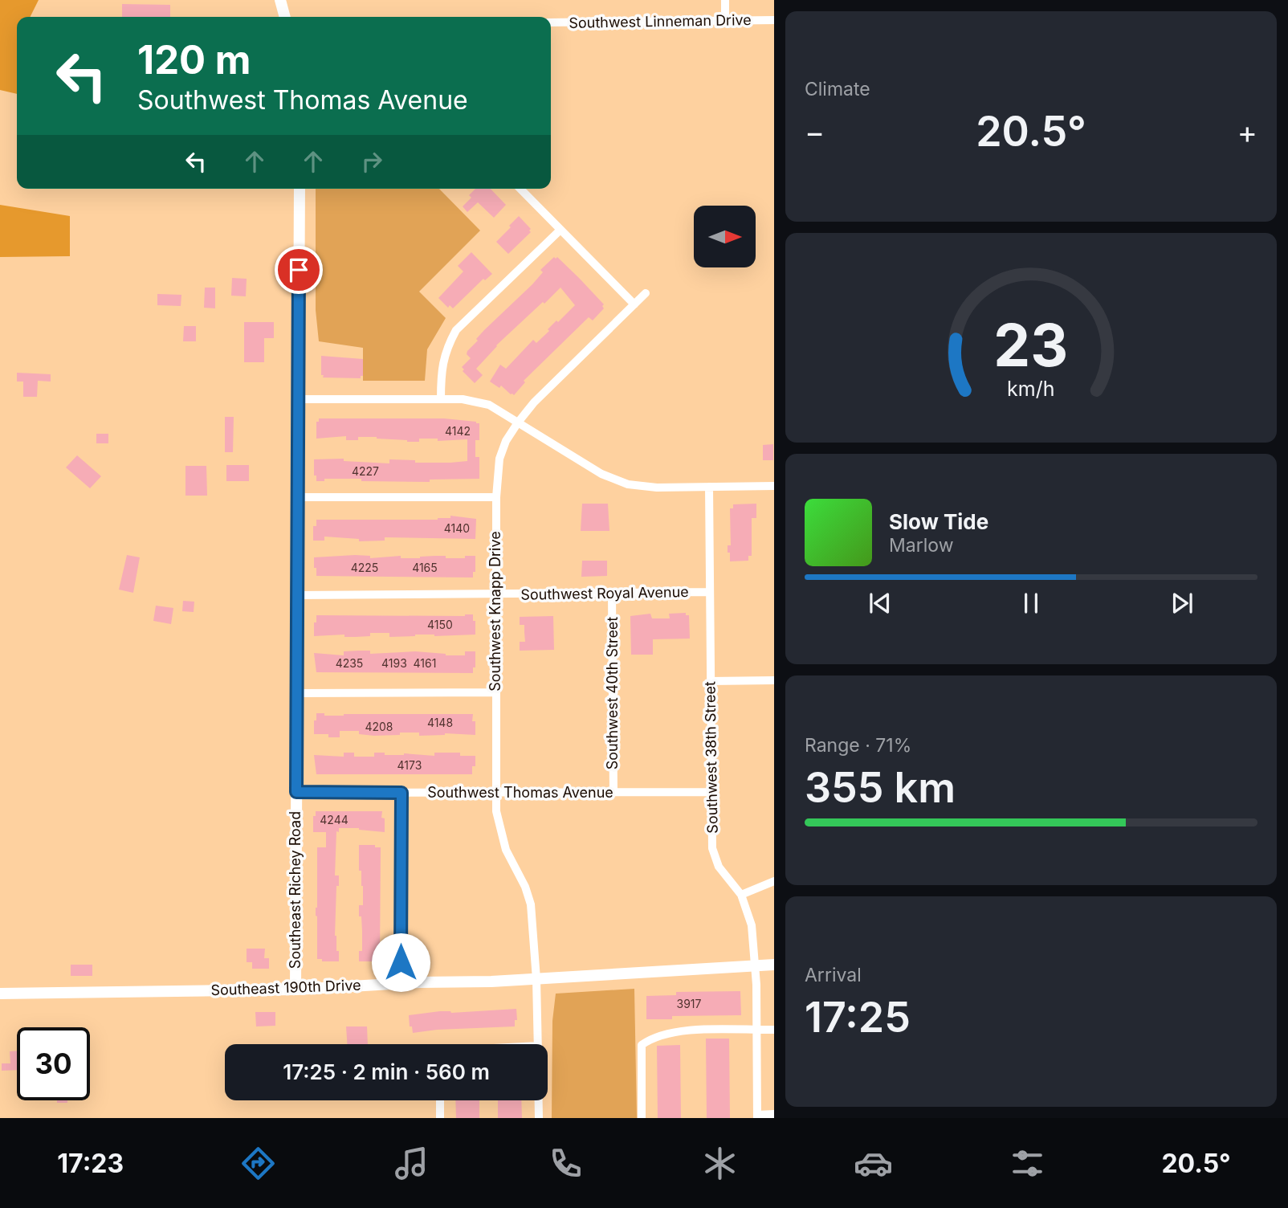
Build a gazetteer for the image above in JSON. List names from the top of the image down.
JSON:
{
  "streets": {
    "main road": ["Southeast Richey Road", "Southeast 190th Drive"],
    "street": [
      "Southwest Linneman Drive",
      "Southwest Royal Avenue",
      "Southwest Knapp Drive",
      "Southwest 40th Street",
      "Southwest 38th Street",
      "Southwest Thomas Avenue"
    ]
  },
  "crossings": [
    ["Southwest Royal Avenue", "Southwest Knapp Drive"],
    ["Southwest Royal Avenue", "Southwest 40th Street"],
    ["Southwest Royal Avenue", "Southwest 38th Street"],
    ["Southwest Royal Avenue", "Southeast Richey Road"],
    ["Southwest Knapp Drive", "Southwest Thomas Avenue"],
    ["Southwest Knapp Drive", "Southeast 190th Drive"],
    ["Southwest 40th Street", "Southwest Thomas Avenue"],
    ["Southwest 38th Street", "Southwest Thomas Avenue"],
    ["Southwest 38th Street", "Southeast 190th Drive"],
    ["Southwest Thomas Avenue", "Southeast Richey Road"],
    ["Southeast Richey Road", "Southeast 190th Drive"]
  ],
  "house_numbers": [
    "4142",
    "4227",
    "4140",
    "4225",
    "4165",
    "4150",
    "4235",
    "4193",
    "4161",
    "4148",
    "4208",
    "4173",
    "4244",
    "3917"
  ],
  "north": "right",
  "page": {
    "tile": [
      "Climate",
      ["Range · 71%", "355 km"],
      ["Arrival", "17:25"]
    ],
    "turn": ["120 m", "Southwest Thomas Avenue"],
    "heat": ["−", "20.5°", "+"],
    "song": ["Slow Tide", "Marlow"],
    "limit": "30",
    "trip": "17:25 · 2 min · 560 m",
    "tabs": ["17:23", "20.5°"],
    "gauge": ["23", "km/h"]
  }
}
